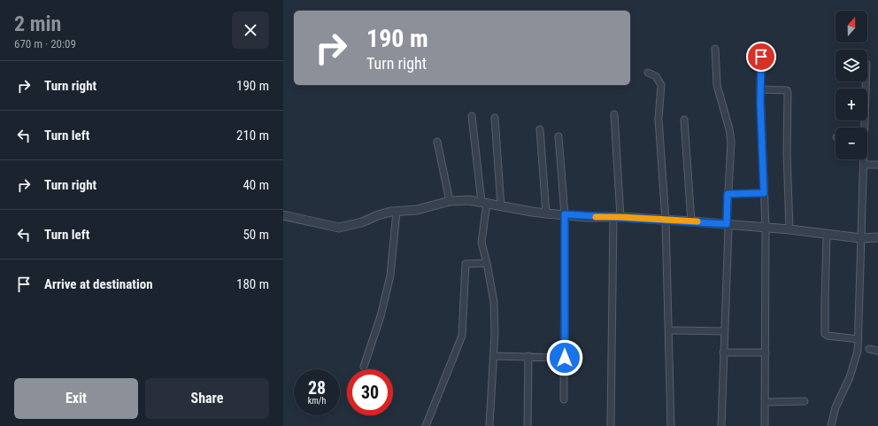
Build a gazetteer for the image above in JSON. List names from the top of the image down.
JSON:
{
  "north": "top",
  "page": {
    "heading": ["2 min", "670 m · 20:09"],
    "map_buttons": ["+", "−"],
    "turn": ["190 m", "Turn right"],
    "list": [
      {
        "name": "Turn right",
        "value": "190 m"
      },
      {
        "name": "Turn left",
        "value": "210 m"
      },
      {
        "name": "Turn right",
        "value": "40 m"
      },
      {
        "name": "Turn left",
        "value": "50 m"
      },
      {
        "name": "Arrive at destination",
        "value": "180 m"
      }
    ],
    "speed": "28 km/h",
    "limit": "30",
    "buttons": ["Exit", "Share"]
  }
}
